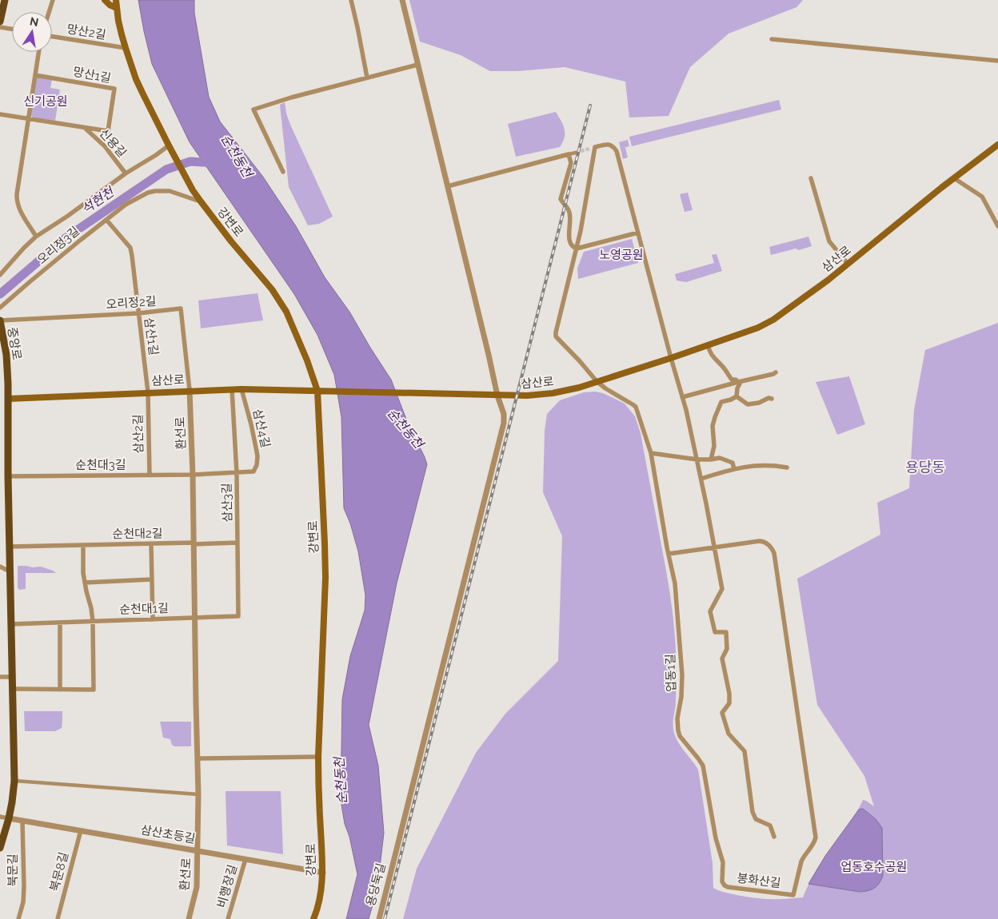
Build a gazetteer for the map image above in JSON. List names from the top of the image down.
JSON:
{
  "streets": {
    "main road": ["강변로", "삼산로", "중앙로"],
    "street": [
      "망산2길",
      "망산1길",
      "신용길",
      "오리정3길",
      "오리정2길",
      "삼산1길",
      "삼산4길",
      "환선로",
      "삼산2길",
      "순천대3길",
      "삼산3길",
      "순천대2길",
      "순천대1길",
      "업동1길",
      "삼산초등길",
      "북문길",
      "북문8길",
      "봉화산길",
      "용당둑길",
      "비행장길"
    ]
  },
  "crossings": [
    ["망산1길", "신용길"],
    ["강변로", "오리정3길"],
    ["강변로", "삼산로"],
    ["강변로", "삼산초등길"],
    ["오리정3길", "삼산1길"],
    ["삼산로", "오리정2길"],
    ["삼산로", "삼산1길"],
    ["삼산로", "중앙로"],
    ["삼산로", "삼산4길"],
    ["삼산로", "환선로"],
    ["삼산로", "삼산2길"],
    ["삼산로", "삼산3길"],
    ["삼산로", "업동1길"],
    ["삼산로", "용당둑길"],
    ["오리정2길", "삼산1길"],
    ["오리정2길", "중앙로"],
    ["오리정2길", "환선로"],
    ["삼산1길", "삼산2길"],
    ["중앙로", "순천대3길"],
    ["중앙로", "순천대2길"],
    ["중앙로", "순천대1길"],
    ["중앙로", "삼산초등길"],
    ["삼산4길", "삼산3길"],
    ["환선로", "순천대3길"],
    ["환선로", "삼산3길"],
    ["환선로", "순천대2길"],
    ["환선로", "순천대1길"],
    ["환선로", "삼산초등길"],
    ["삼산2길", "순천대3길"],
    ["삼산3길", "순천대1길"],
    ["업동1길", "봉화산길"],
    ["삼산초등길", "북문길"],
    ["삼산초등길", "북문8길"],
    ["삼산초등길", "비행장길"]
  ],
  "districts": ["용당동"],
  "water": ["순천동천", "석현천"],
  "parks": ["신기공원", "노영공원", "업동호수공원"],
  "north": "top"
}
